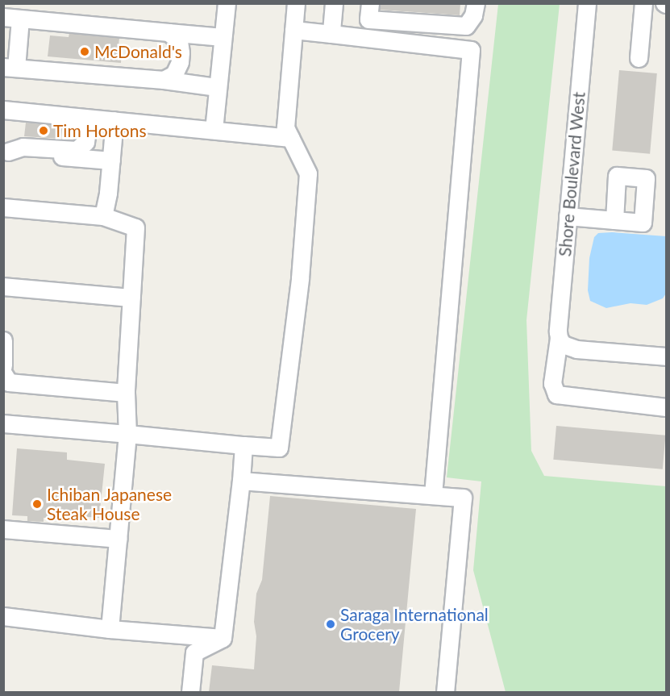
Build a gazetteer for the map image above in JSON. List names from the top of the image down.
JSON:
{
  "streets": {
    "street": ["Shore Boulevard West"]
  },
  "places": [
    "McDonald's",
    "Tim Hortons",
    "Ichiban Japanese Steak House",
    "Saraga International Grocery"
  ]
}
